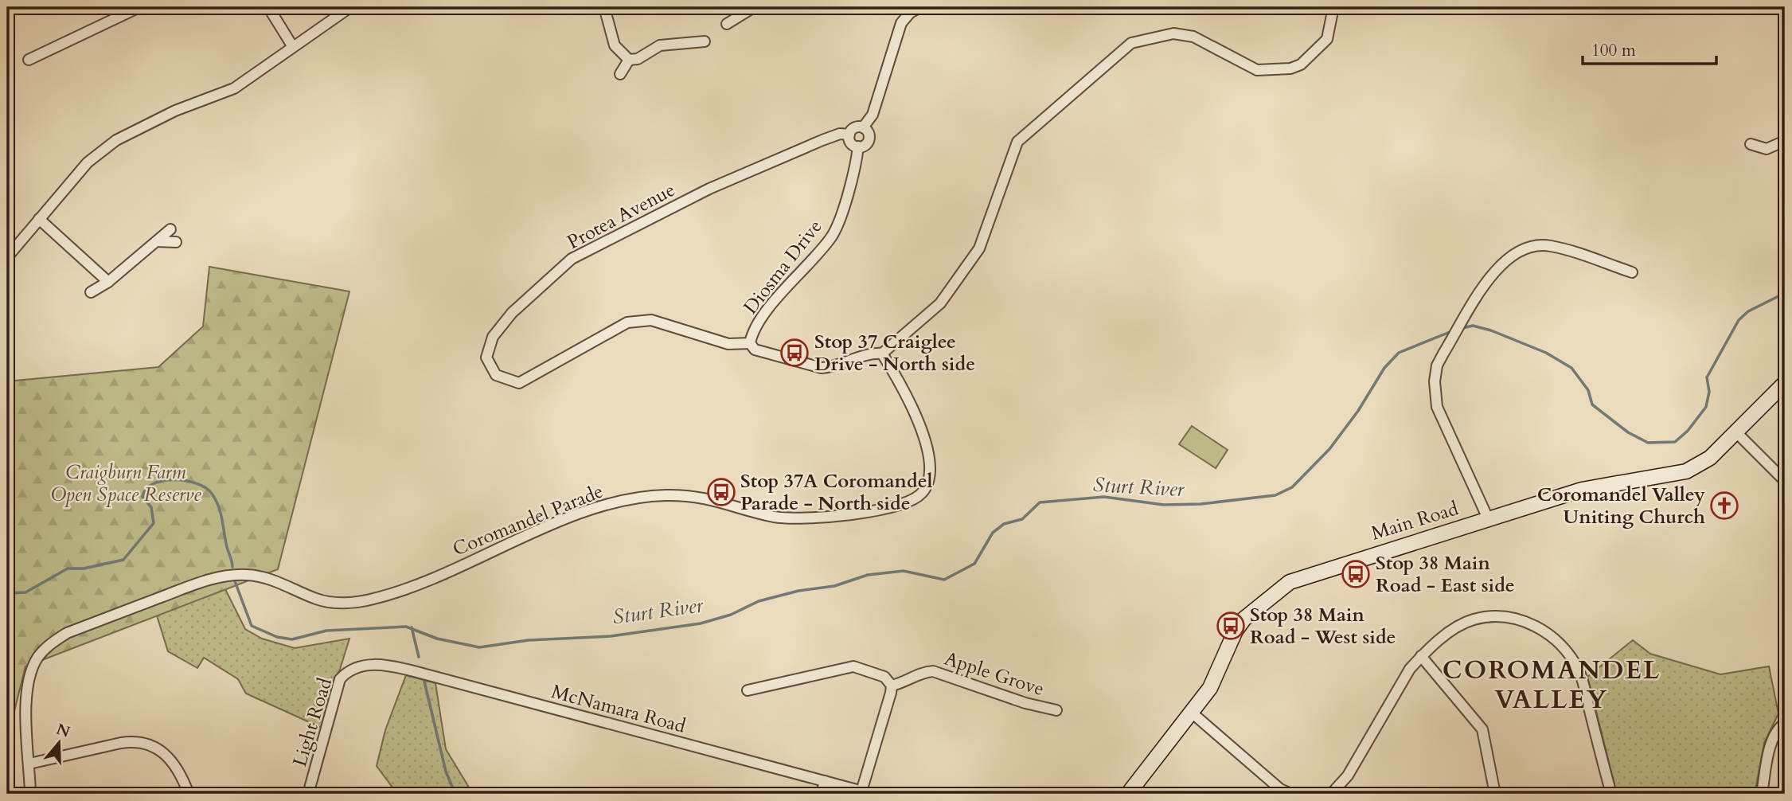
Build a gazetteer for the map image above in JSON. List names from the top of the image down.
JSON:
{
  "streets": {
    "main road": ["Main Road"],
    "street": [
      "Protea Avenue",
      "Diosma Drive",
      "Coromandel Parade",
      "Apple Grove",
      "McNamara Road",
      "Light Road"
    ]
  },
  "crossings": [
    ["Protea Avenue", "Diosma Drive"],
    ["McNamara Road", "Light Road"]
  ],
  "districts": ["COROMANDEL VALLEY"],
  "water": ["Sturt River"],
  "parks": ["Craigburn Farm Open Space Reserve"],
  "places": {
    "bus stop": [
      "Stop 37 Craiglee Drive - North side",
      "Stop 37A Coromandel Parade - North side",
      "Stop 38 Main Road - East side",
      "Stop 38 Main Road - West side"
    ],
    "church": ["Coromandel Valley Uniting Church"]
  },
  "scale_bar": "100 m",
  "north": "top"
}
